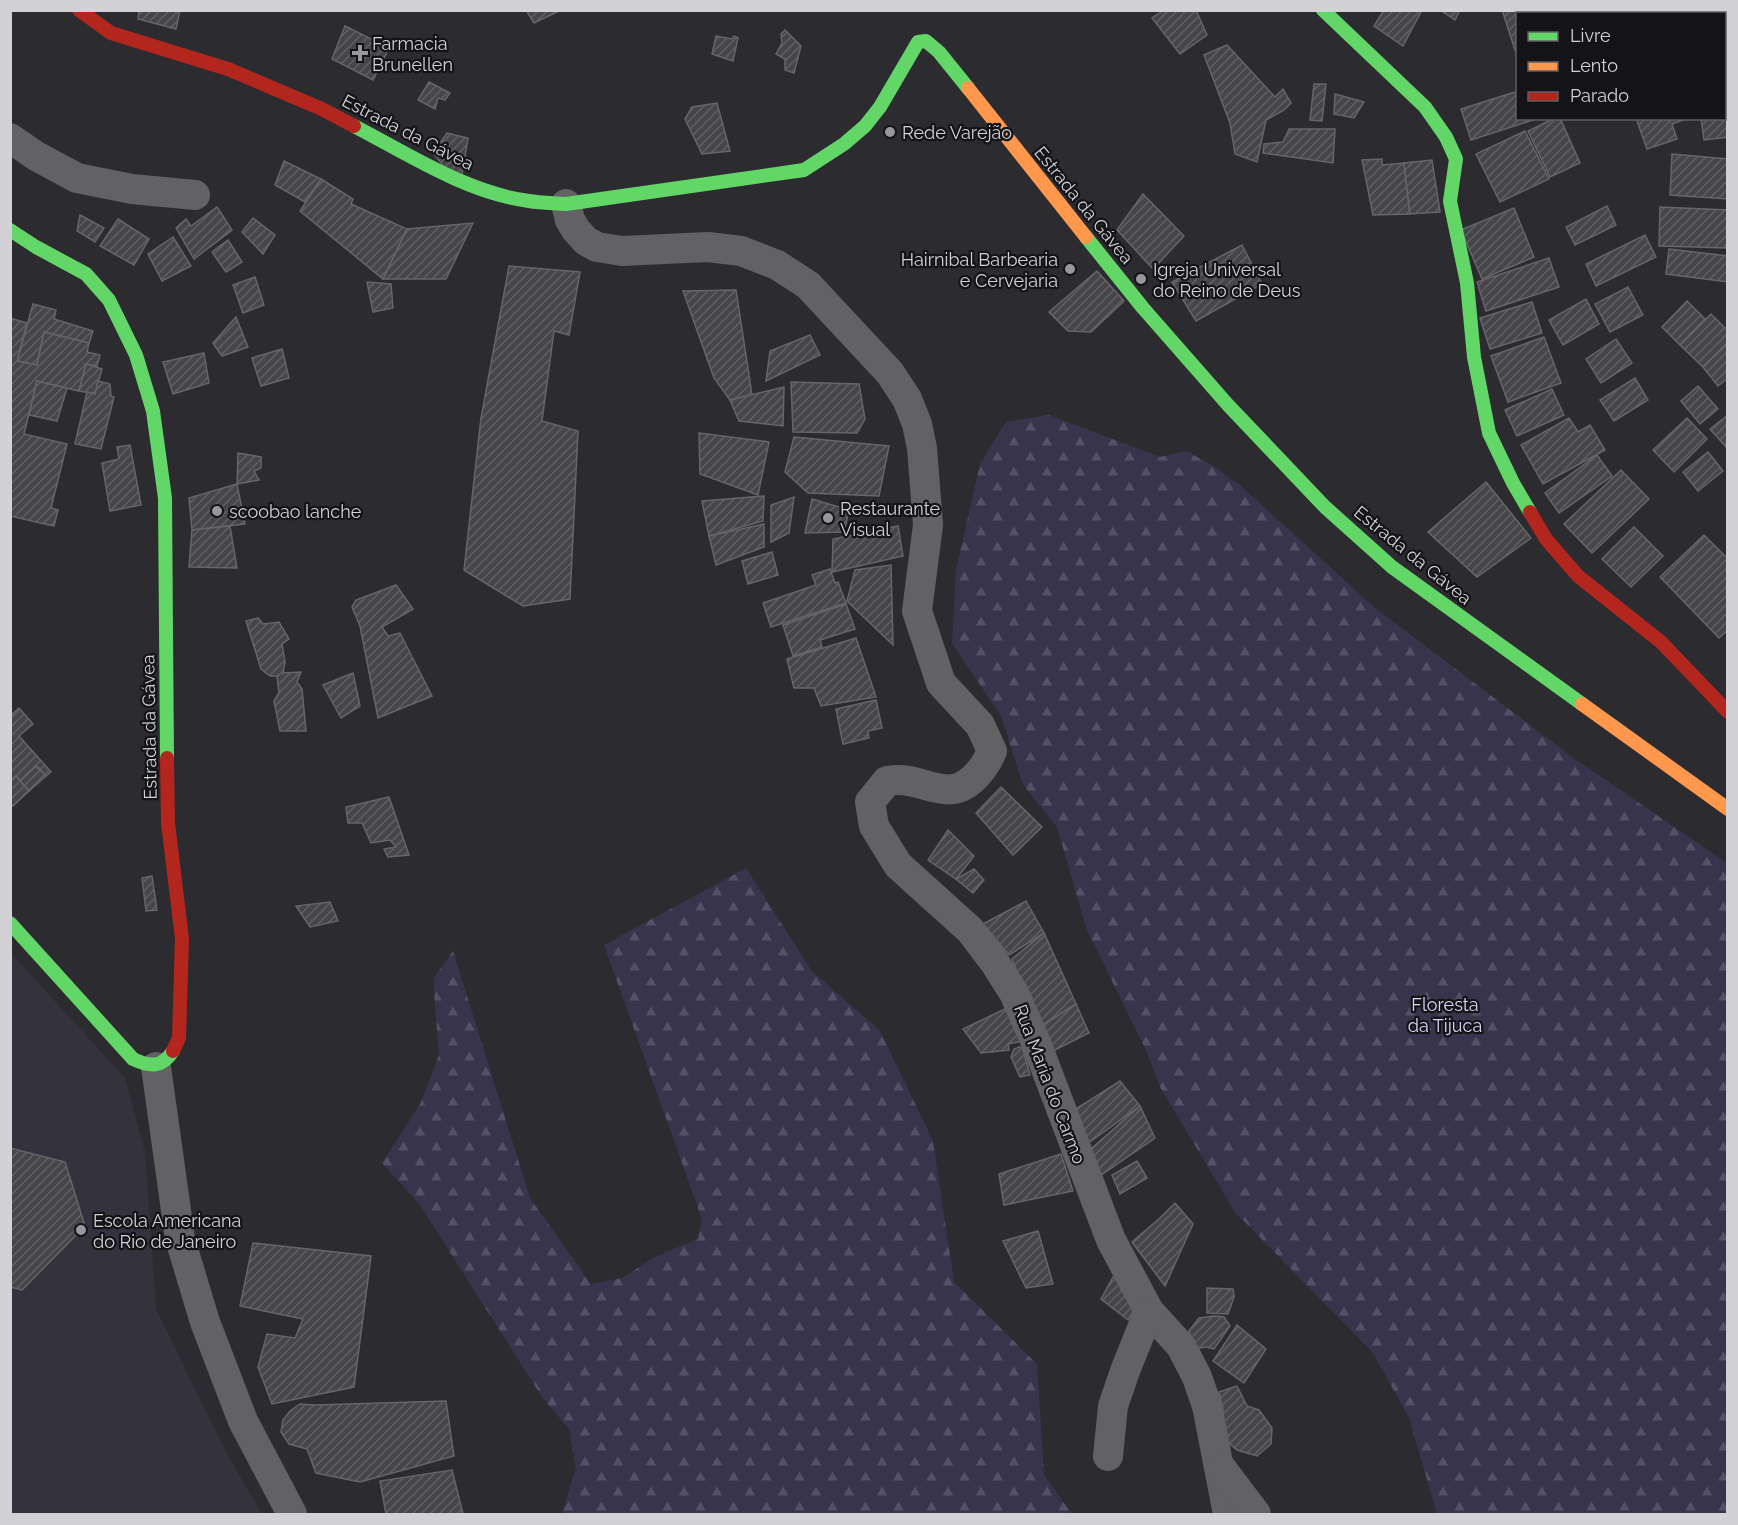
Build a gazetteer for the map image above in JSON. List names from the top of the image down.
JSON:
{
  "streets": {
    "street": ["Estrada da Gávea", "Rua Maria do Carmo"]
  },
  "crossings": [
    ["Estrada da Gávea", "Rua Maria do Carmo"]
  ],
  "parks": ["Floresta da Tijuca"],
  "places": {
    "health": ["Farmacia Brunellen"],
    "other": [
      "Rede Varejão",
      "Hairnibal Barbearia e Cervejaria",
      "Igreja Universal do Reino de Deus",
      "scoobao lanche",
      "Restaurante Visual",
      "Escola Americana do Rio de Janeiro"
    ]
  },
  "legend": ["Livre", "Lento", "Parado"]
}
